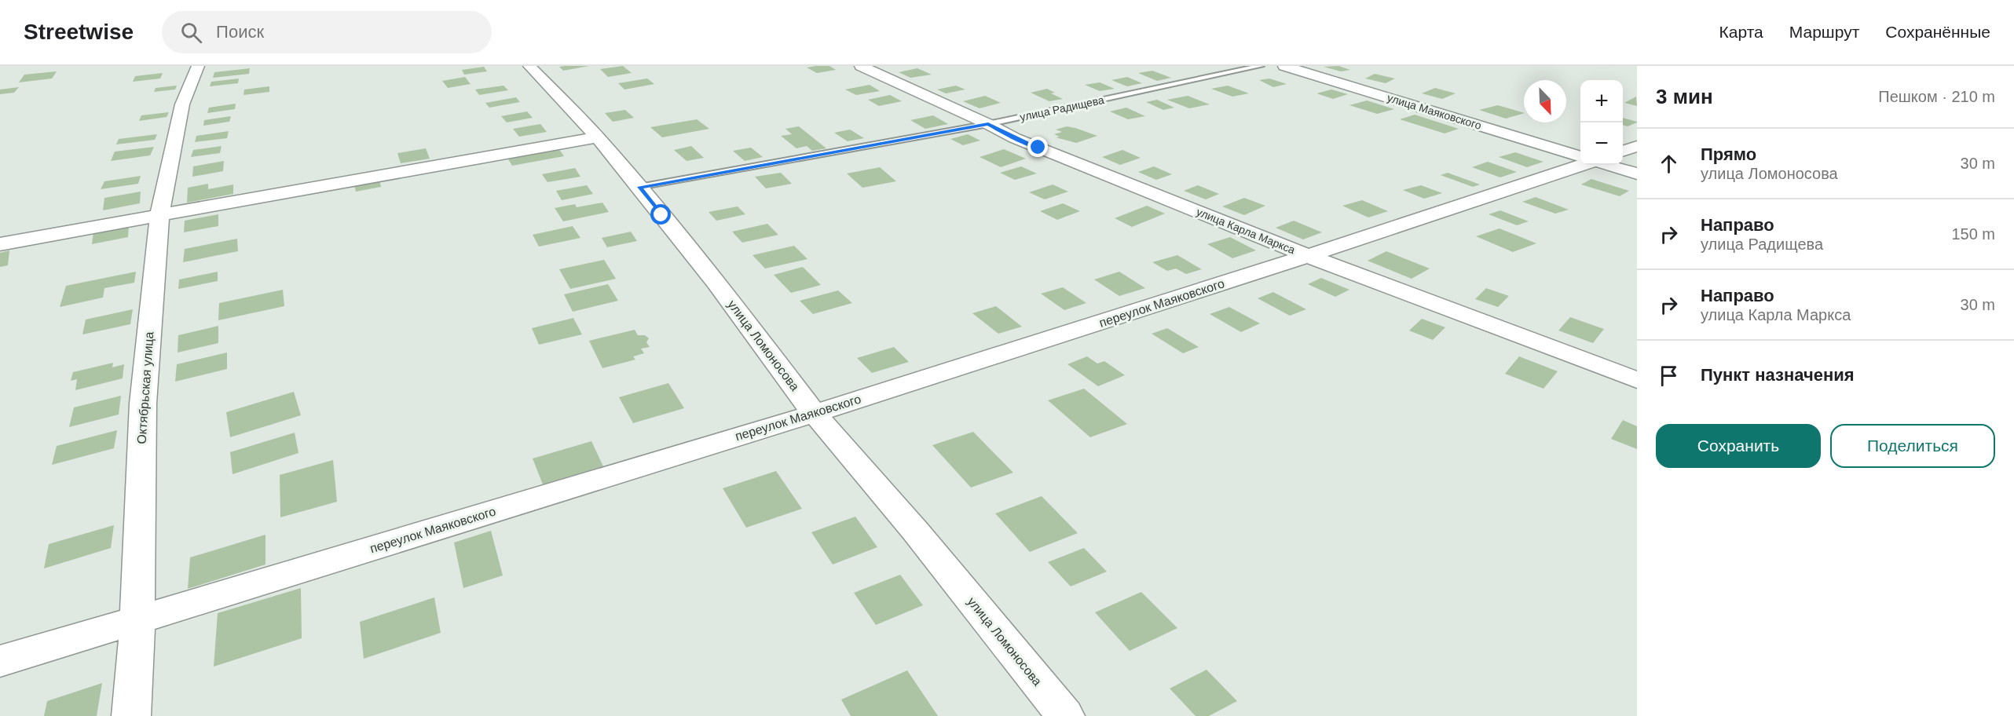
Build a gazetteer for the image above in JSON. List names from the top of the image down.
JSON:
{
  "streets": {
    "street": [
      "улица Маяковского",
      "улица Карла Маркса",
      "переулок Маяковского",
      "улица Ломоносова",
      "Октябрьская улица"
    ],
    "lane": ["улица Радищева"]
  },
  "crossings": [
    ["улица Радищева", "улица Карла Маркса"],
    ["улица Радищева", "улица Ломоносова"],
    ["улица Карла Маркса", "переулок Маяковского"],
    ["переулок Маяковского", "улица Ломоносова"],
    ["переулок Маяковского", "Октябрьская улица"]
  ],
  "north": "bottom right",
  "page": {
    "header": "Streetwise",
    "search": "Поиск",
    "nav": ["Карта", "Маршрут", "Сохранённые"],
    "heading": ["3 мин", "Пешком · 210 m"],
    "map_buttons": ["+", "−"],
    "list": [
      ["Прямо", "улица Ломоносова", "30 m"],
      ["Направо", "улица Радищева", "150 m"],
      ["Направо", "улица Карла Маркса", "30 m"],
      "Пункт назначения"
    ],
    "buttons": ["Сохранить", "Поделиться"]
  }
}
